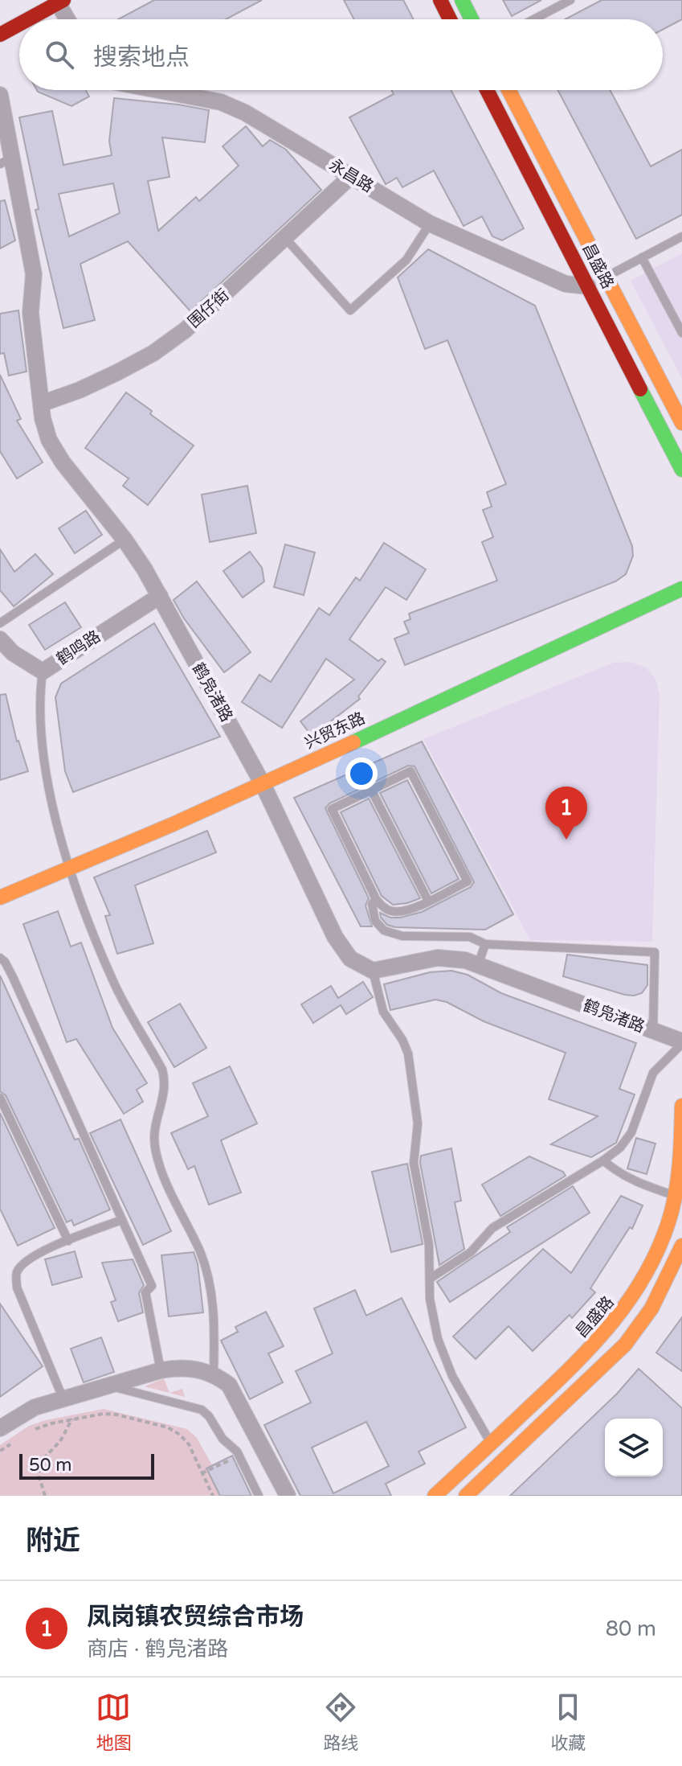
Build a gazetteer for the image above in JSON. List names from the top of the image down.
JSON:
{
  "streets": {
    "street": [
      "永昌路",
      "昌盛路",
      "围仔街",
      "鹤鸣路",
      "鹤凫渚路",
      "兴贸东路"
    ]
  },
  "crossings": [
    ["永昌路", "昌盛路"],
    ["永昌路", "围仔街"],
    ["围仔街", "鹤凫渚路"],
    ["鹤鸣路", "鹤凫渚路"],
    ["鹤凫渚路", "兴贸东路"]
  ],
  "scale_bar": "50 m",
  "page": {
    "search": "搜索地点",
    "pins": "1",
    "scale": "50 m",
    "heading": "附近",
    "list": [
      {
        "mark": "1",
        "name": "凤岗镇农贸综合市场",
        "note": "商店 · 鹤凫渚路",
        "value": "80 m"
      }
    ],
    "nav": ["地图", "路线", "收藏"]
  }
}
